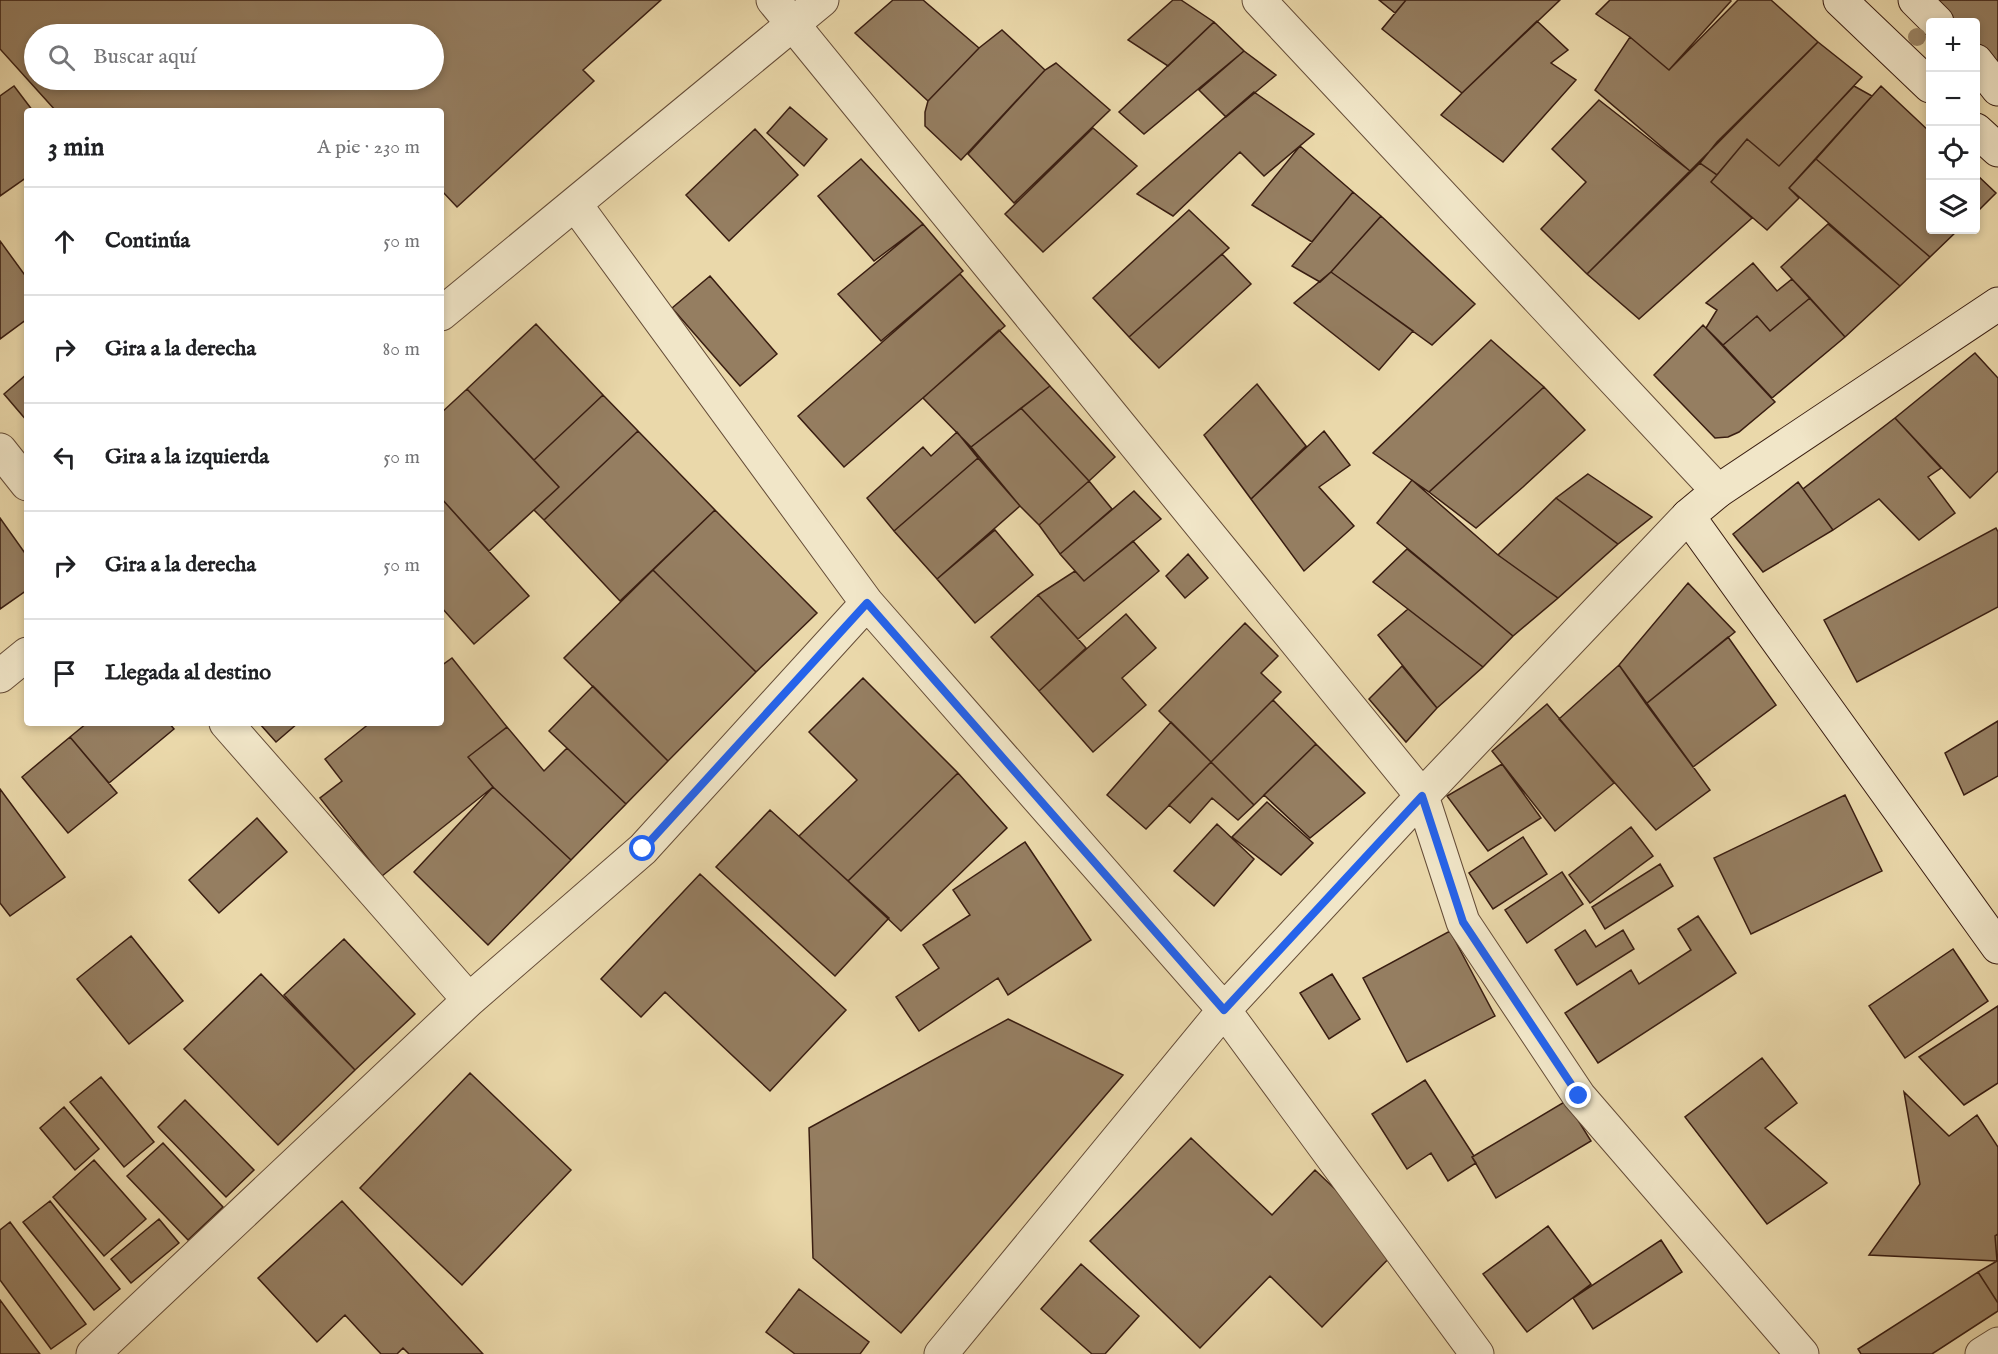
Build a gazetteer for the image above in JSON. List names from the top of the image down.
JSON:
{
  "page": {
    "map_buttons": ["+", "−"],
    "search": "Buscar aquí",
    "heading": ["3 min", "A pie · 230 m"],
    "list": [
      ["Continúa", "50 m"],
      ["Gira a la derecha", "80 m"],
      ["Gira a la izquierda", "50 m"],
      ["Gira a la derecha", "50 m"],
      "Llegada al destino"
    ]
  }
}
